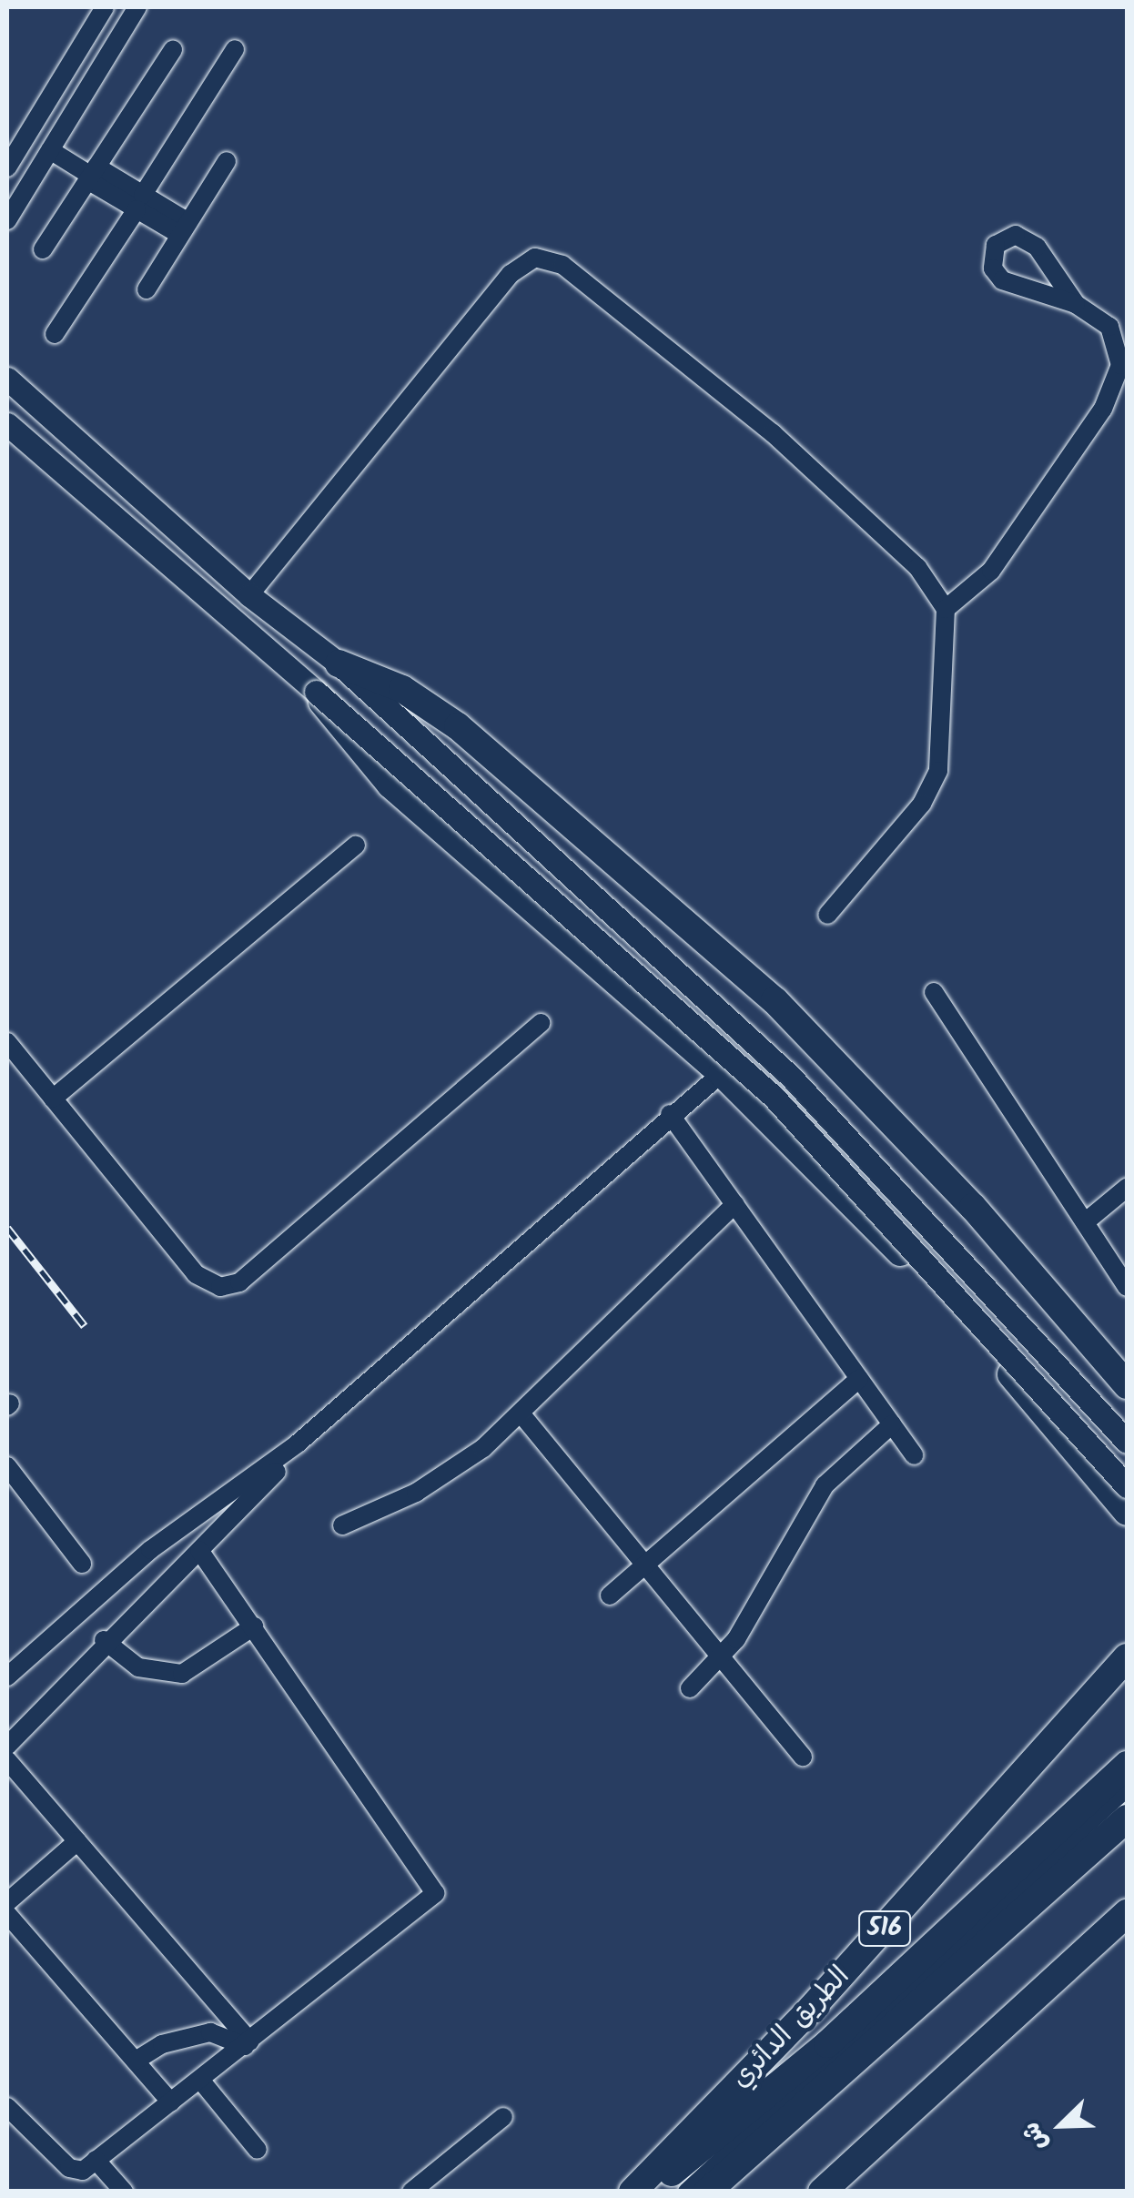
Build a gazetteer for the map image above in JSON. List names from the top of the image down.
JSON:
{
  "streets": {
    "highway": ["516", "الطريق الدائري"]
  },
  "north": "bottom left"
}
